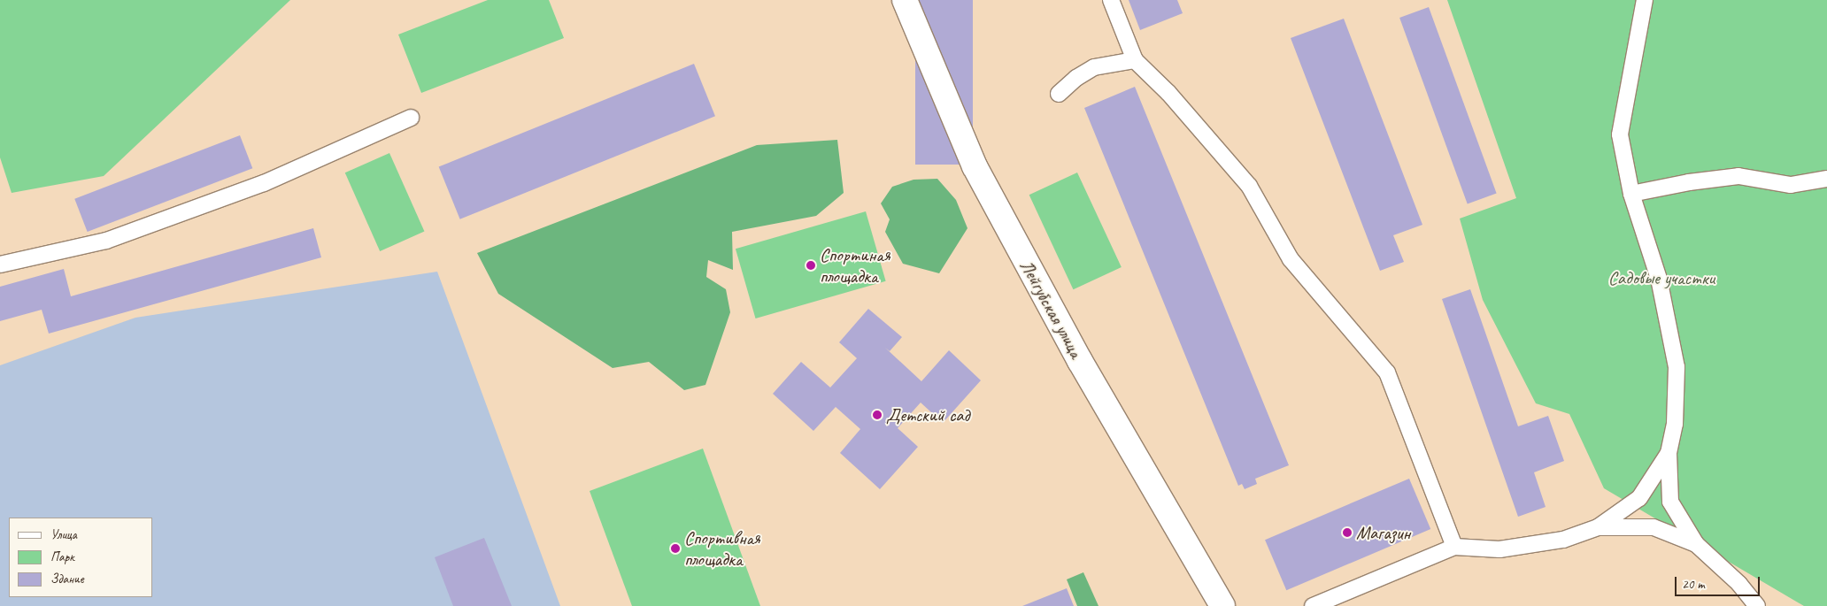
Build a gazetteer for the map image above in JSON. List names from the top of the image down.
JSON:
{
  "streets": {
    "street": ["Лейгубская улица"]
  },
  "parks": ["Садовые участки"],
  "places": [
    "Спортиная площадка",
    "Детский сад",
    "Магазин",
    "Спортивная площадка"
  ],
  "legend": ["Улица", "Парк", "Здание"],
  "scale_bar": "20 m"
}
